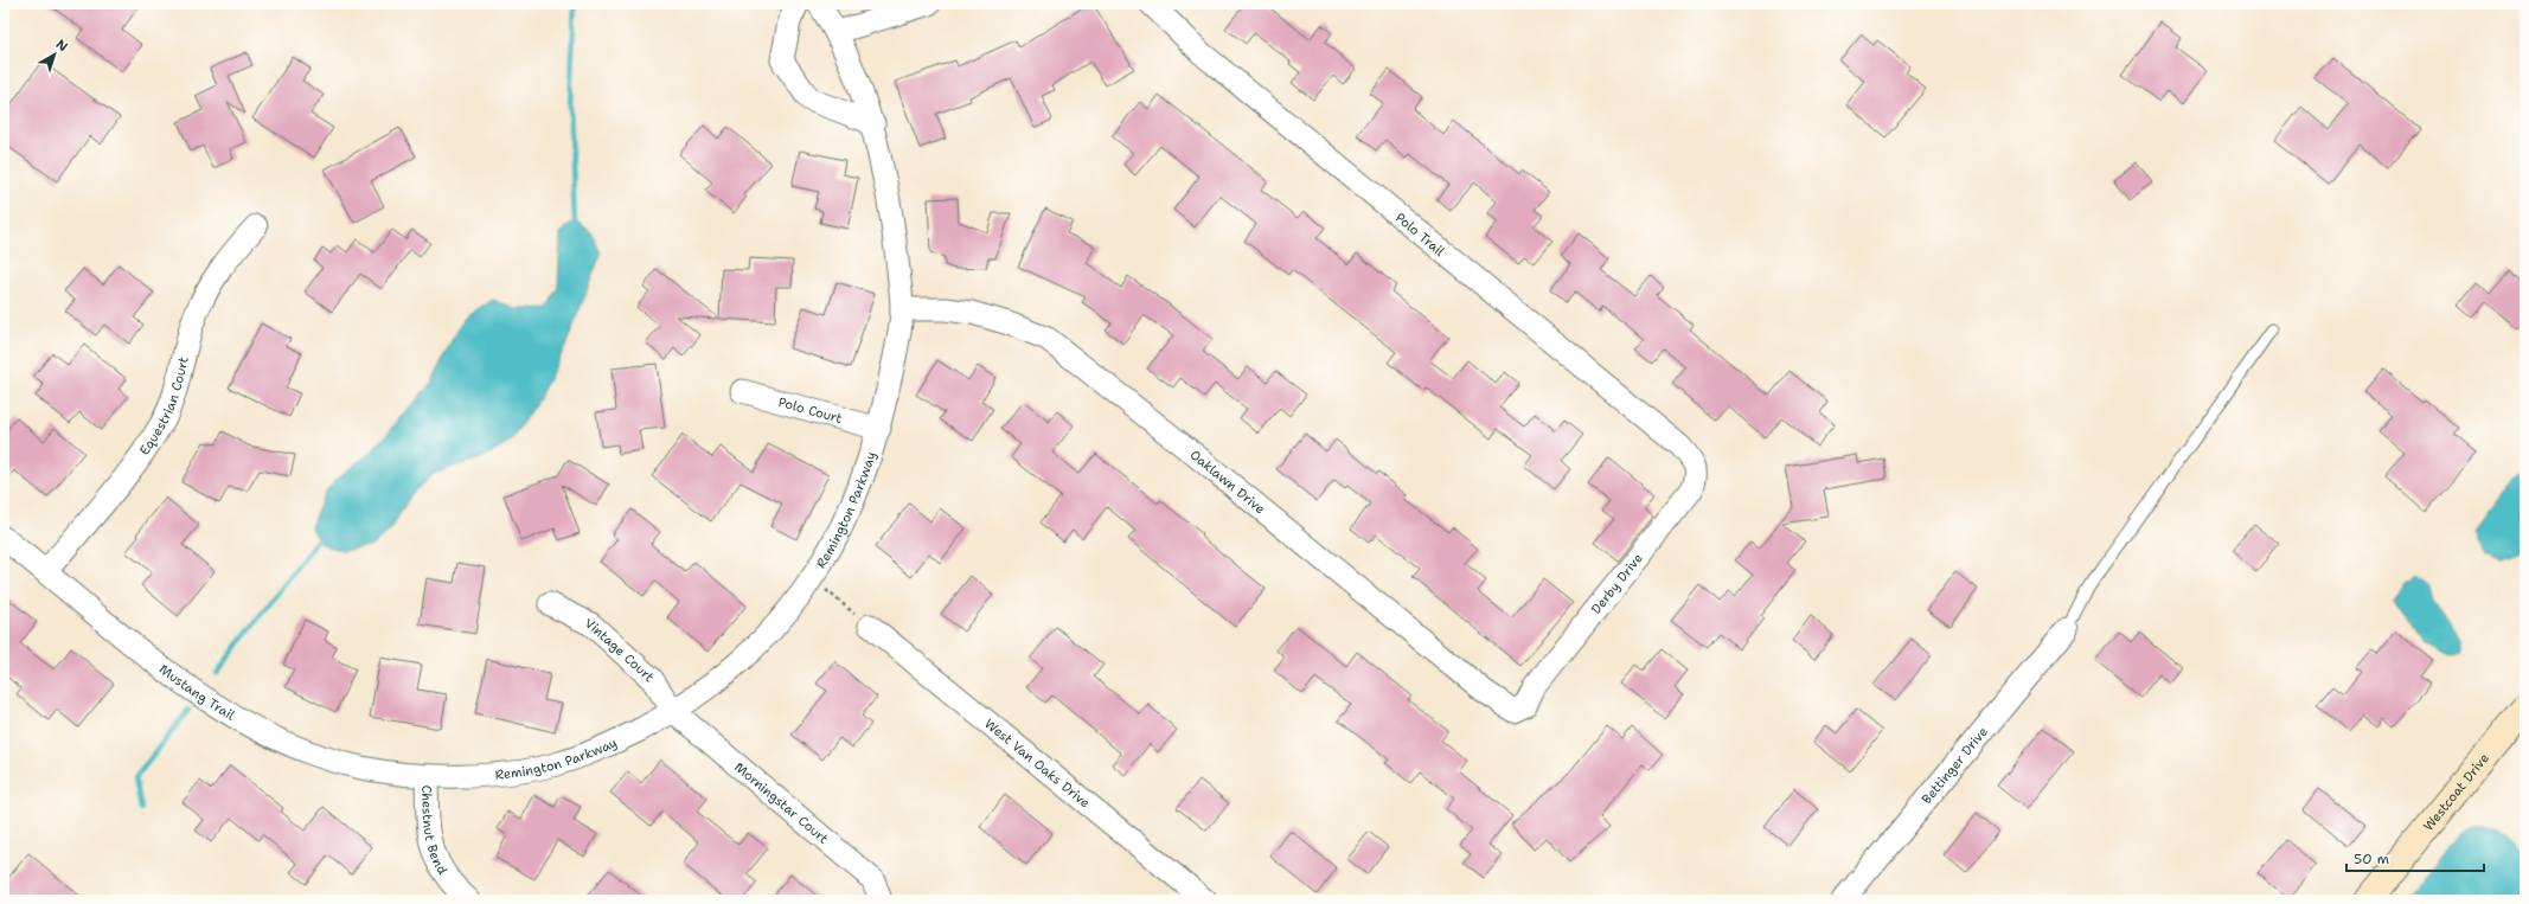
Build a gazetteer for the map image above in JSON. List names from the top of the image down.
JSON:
{
  "streets": {
    "street": [
      "Polo Trail",
      "Equestrian Court",
      "Polo Court",
      "Oaklawn Drive",
      "Remington Parkway",
      "Derby Drive",
      "Vintage Court",
      "Mustang Trail",
      "West Van Oaks Drive",
      "Bettinger Drive",
      "Westcoat Drive",
      "Morningstar Court",
      "Chestnut Bend"
    ]
  },
  "crossings": [
    ["Polo Trail", "Derby Drive"],
    ["Equestrian Court", "Mustang Trail"],
    ["Polo Court", "Remington Parkway"],
    ["Oaklawn Drive", "Remington Parkway"],
    ["Oaklawn Drive", "Derby Drive"],
    ["Remington Parkway", "Vintage Court"],
    ["Remington Parkway", "Mustang Trail"],
    ["Remington Parkway", "Morningstar Court"],
    ["Remington Parkway", "Chestnut Bend"],
    ["Vintage Court", "Morningstar Court"],
    ["Mustang Trail", "Chestnut Bend"]
  ],
  "scale_bar": "50 m",
  "north": "top right"
}
